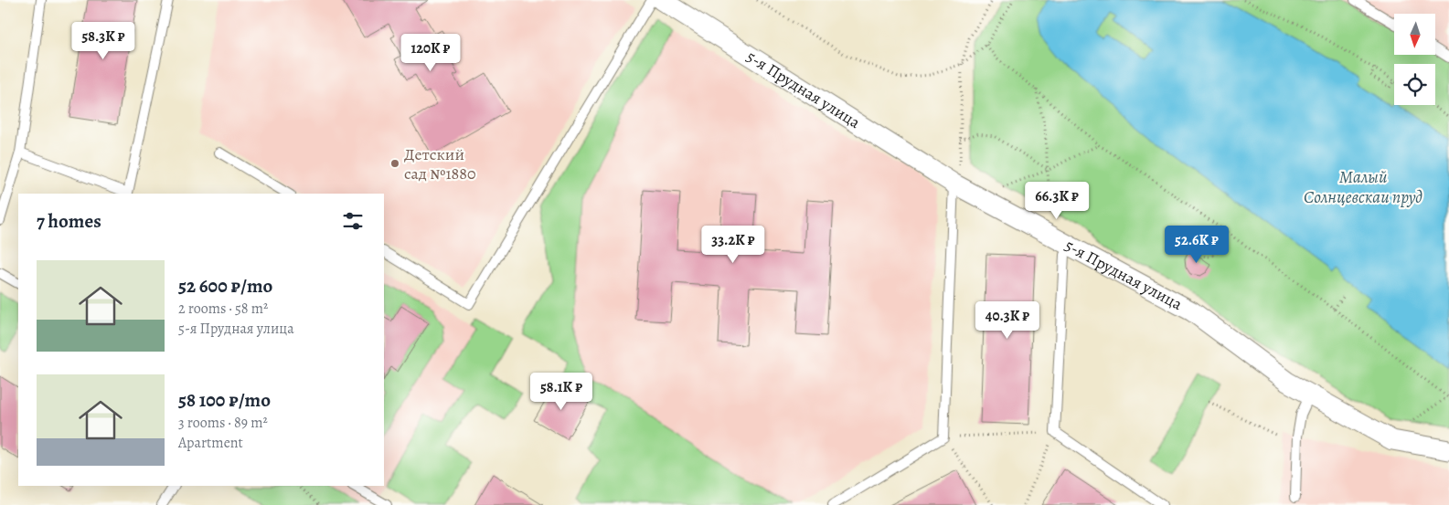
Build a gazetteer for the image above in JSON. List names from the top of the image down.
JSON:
{
  "streets": {
    "street": ["5-я Прудная улица"]
  },
  "water": ["Малый Солнцевскаи пруд"],
  "places": ["Детский сад №1880"],
  "north": "bottom",
  "page": {
    "price": [
      "58.3K ₽",
      "120K ₽",
      "66.3K ₽",
      "33.2K ₽",
      "52.6K ₽",
      "40.3K ₽",
      "58.1K ₽"
    ],
    "heading": "7 homes",
    "list": [
      {
        "name": "52 600 ₽/mo",
        "note": "2 rooms · 58 m² · 5-я Прудная улица"
      },
      {
        "name": "58 100 ₽/mo",
        "note": "3 rooms · 89 m² · Apartment"
      }
    ]
  }
}
